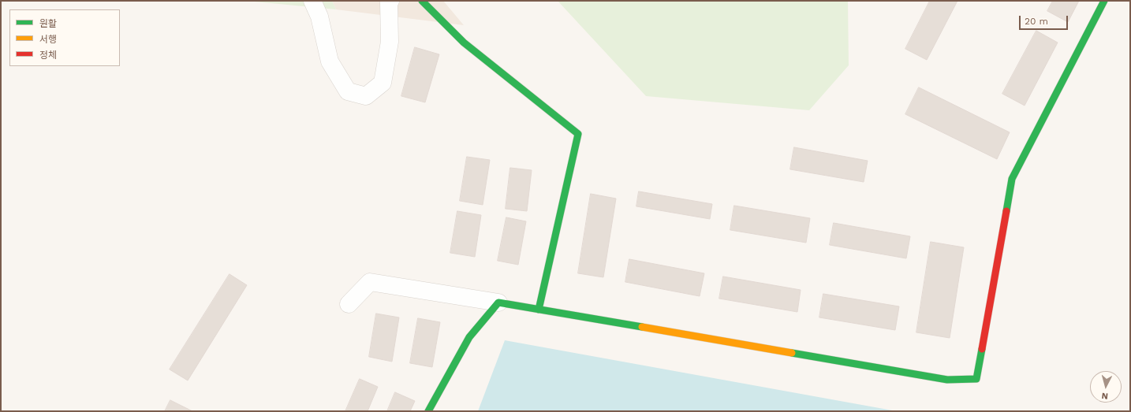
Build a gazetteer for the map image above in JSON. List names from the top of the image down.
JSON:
{
  "legend": ["원활", "서행", "정체"],
  "scale_bar": "20 m",
  "north": "bottom"
}
